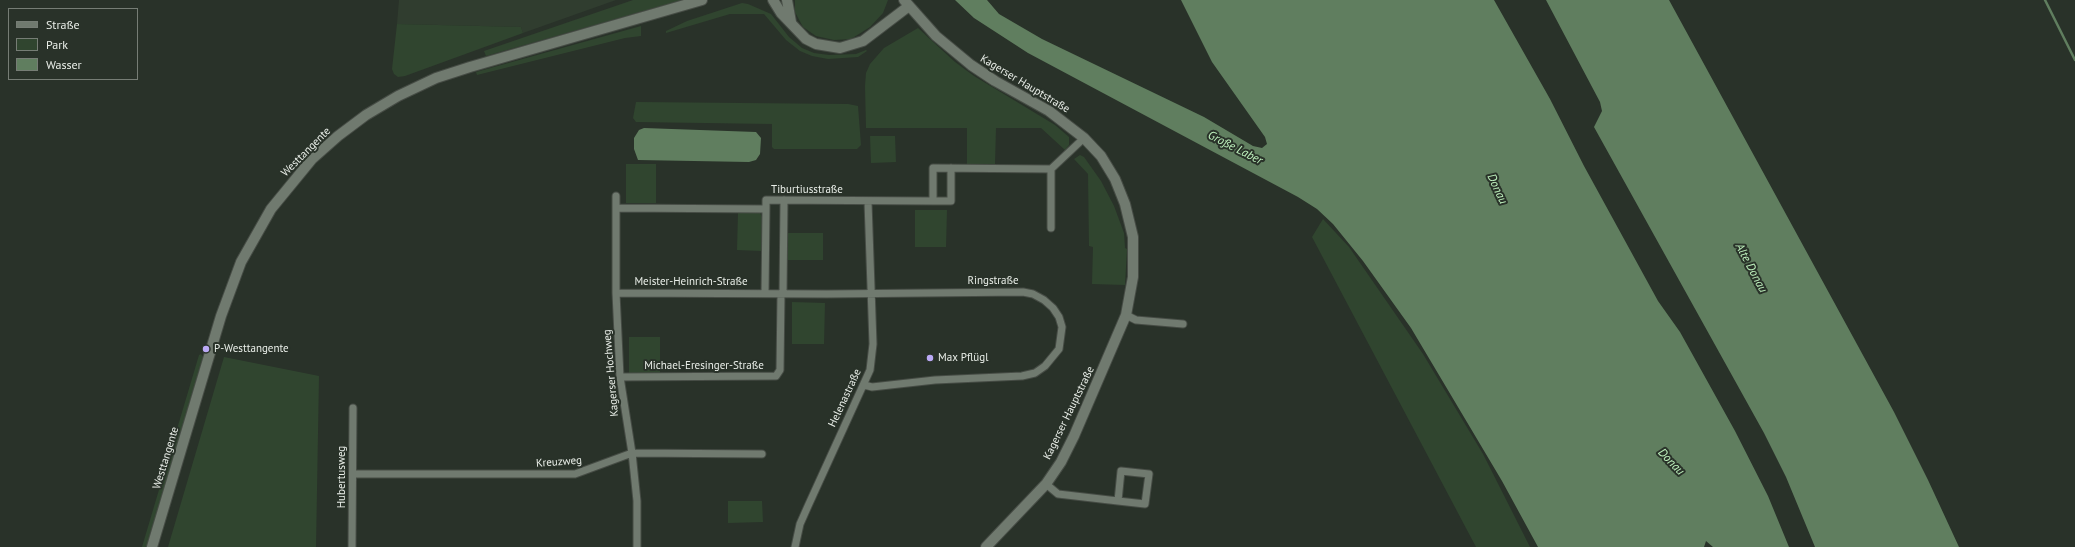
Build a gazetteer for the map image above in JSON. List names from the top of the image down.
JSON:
{
  "streets": {
    "main road": ["Kagerser Hauptstraße", "Westtangente"],
    "street": [
      "Tiburtiusstraße",
      "Ringstraße",
      "Meister-Heinrich-Straße",
      "Michael-Eresinger-Straße",
      "Kagerser Hochweg",
      "Helenastraße",
      "Kreuzweg",
      "Hubertusweg"
    ]
  },
  "crossings": [
    ["Tiburtiusstraße", "Kagerser Hochweg"],
    ["Tiburtiusstraße", "Helenastraße"],
    ["Ringstraße", "Meister-Heinrich-Straße"],
    ["Ringstraße", "Helenastraße"],
    ["Meister-Heinrich-Straße", "Michael-Eresinger-Straße"],
    ["Meister-Heinrich-Straße", "Kagerser Hochweg"],
    ["Meister-Heinrich-Straße", "Helenastraße"],
    ["Michael-Eresinger-Straße", "Kagerser Hochweg"],
    ["Kagerser Hochweg", "Kreuzweg"],
    ["Kreuzweg", "Hubertusweg"]
  ],
  "water": ["Große Laber", "Donau", "Alte Donau"],
  "places": ["P-Westtangente", "Max Pflügl"],
  "legend": ["Straße", "Park", "Wasser"]
}
